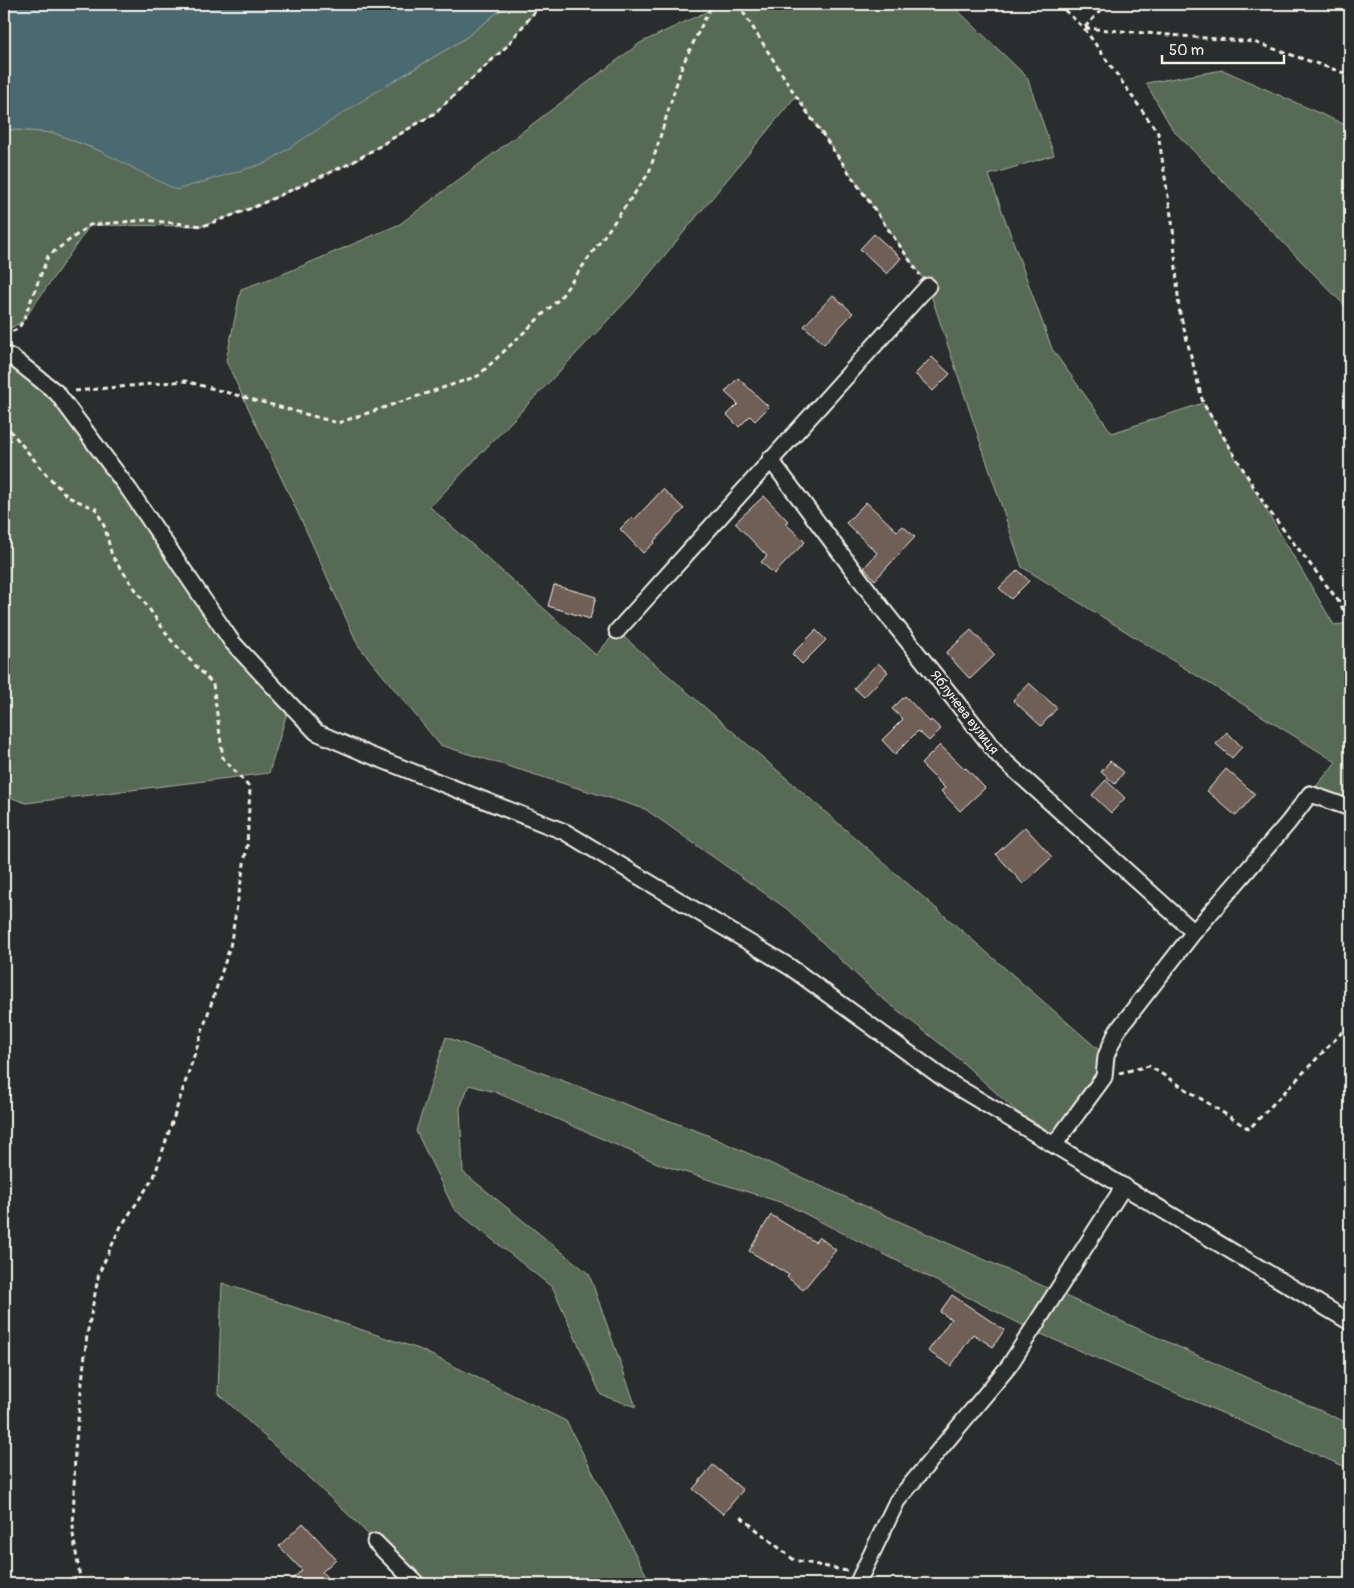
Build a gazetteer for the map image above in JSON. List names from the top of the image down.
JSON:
{
  "streets": {
    "street": ["Яблунева вулиця"]
  },
  "scale_bar": "50 m"
}
